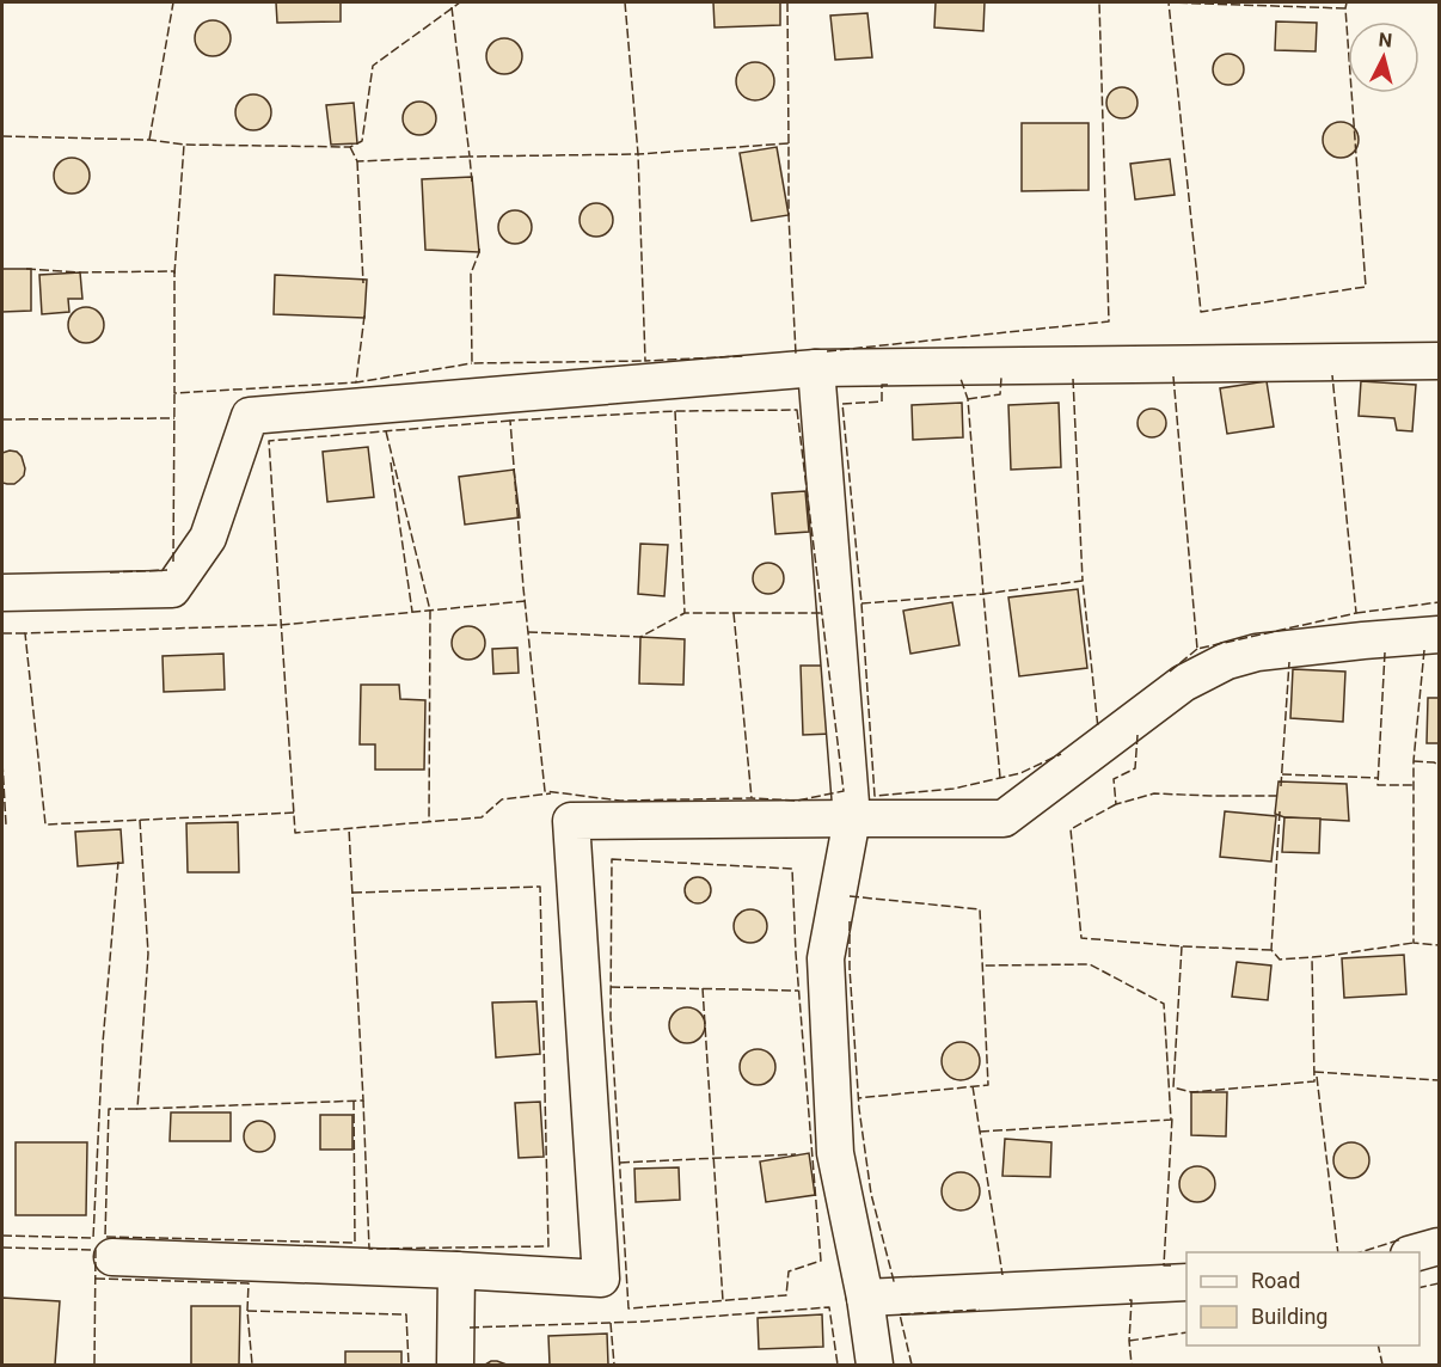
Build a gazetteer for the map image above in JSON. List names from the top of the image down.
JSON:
{
  "legend": ["Road", "Building"],
  "north": "top"
}
